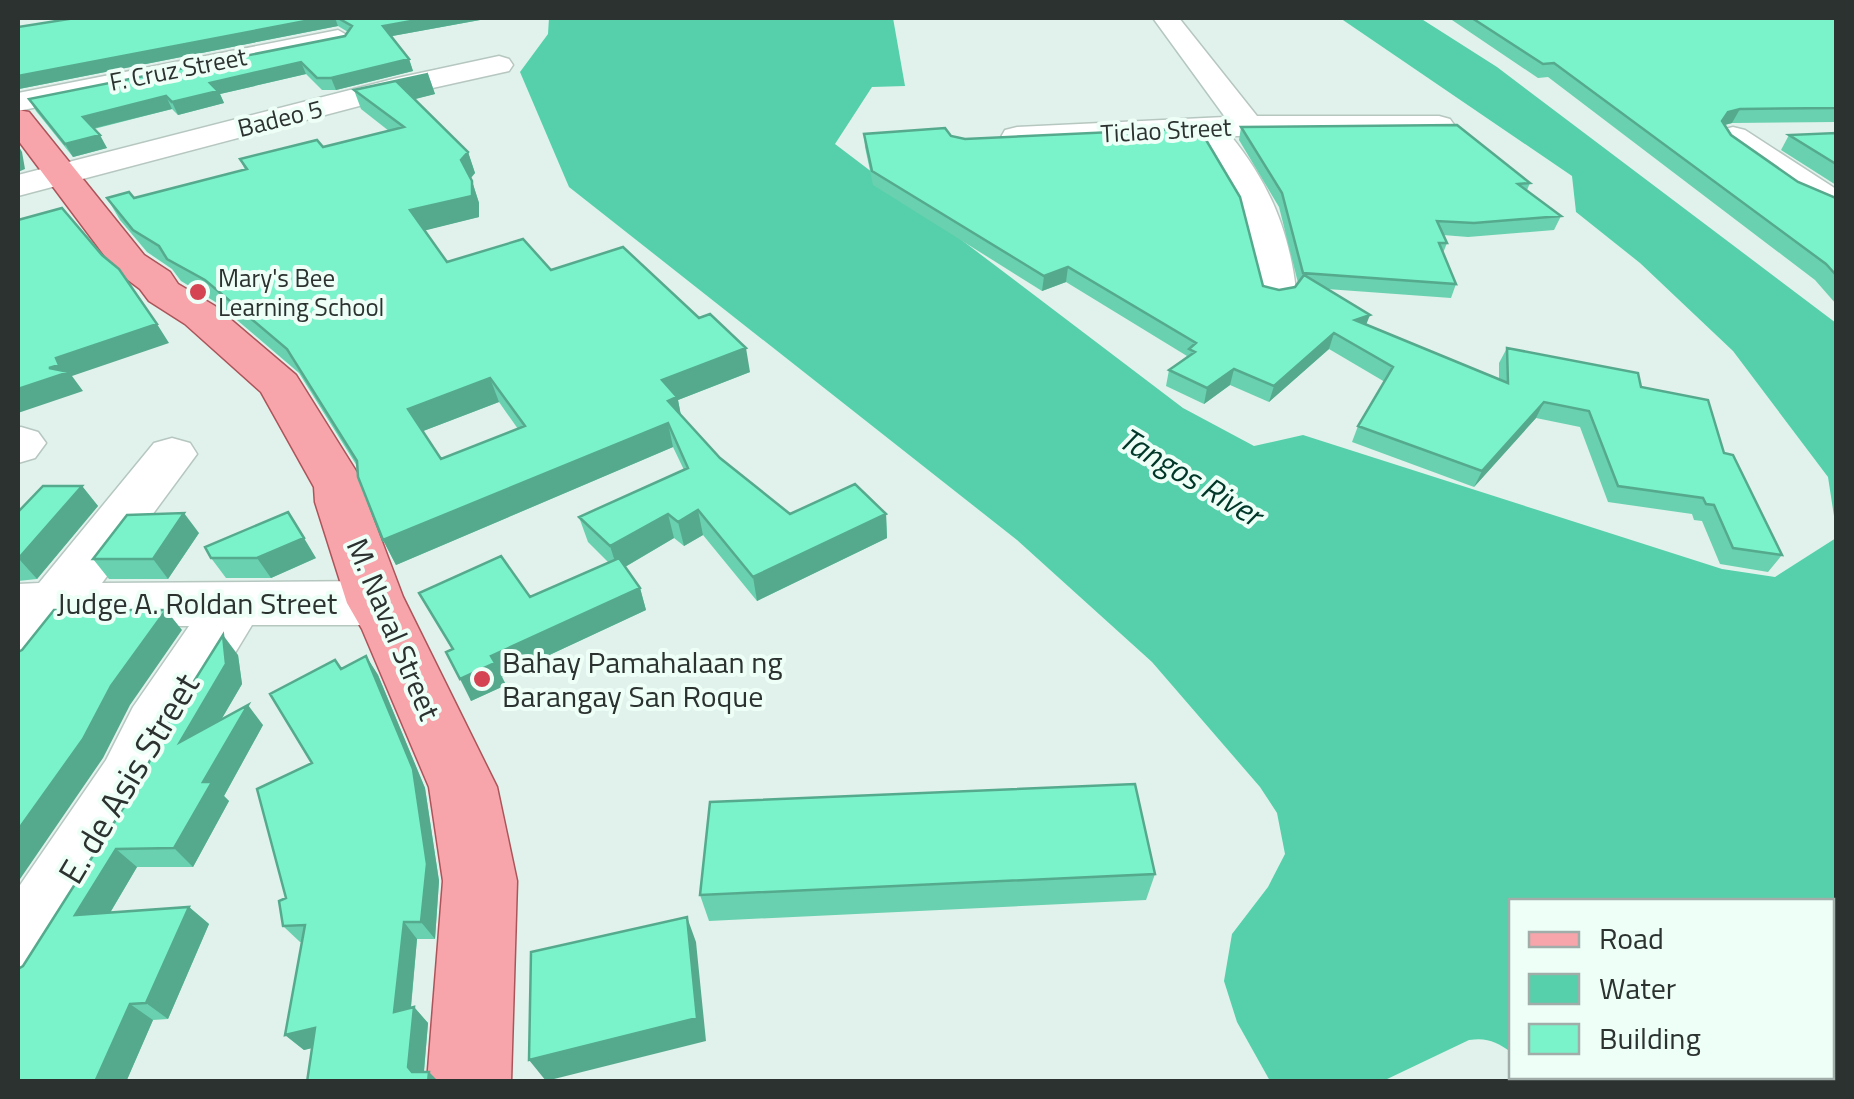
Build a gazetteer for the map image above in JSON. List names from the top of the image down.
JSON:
{
  "streets": {
    "main road": ["M. Naval Street"],
    "street": [
      "F. Cruz Street",
      "Badeo 5",
      "Ticlao Street",
      "Judge A. Roldan Street",
      "E. de Asis Street"
    ]
  },
  "crossings": [
    ["Badeo 5", "M. Naval Street"],
    ["Judge A. Roldan Street", "M. Naval Street"],
    ["Judge A. Roldan Street", "E. de Asis Street"]
  ],
  "water": ["Tangos River"],
  "places": ["Mary's Bee Learning School", "Bahay Pamahalaan ng Barangay San Roque"],
  "legend": ["Road", "Water", "Building"]
}
